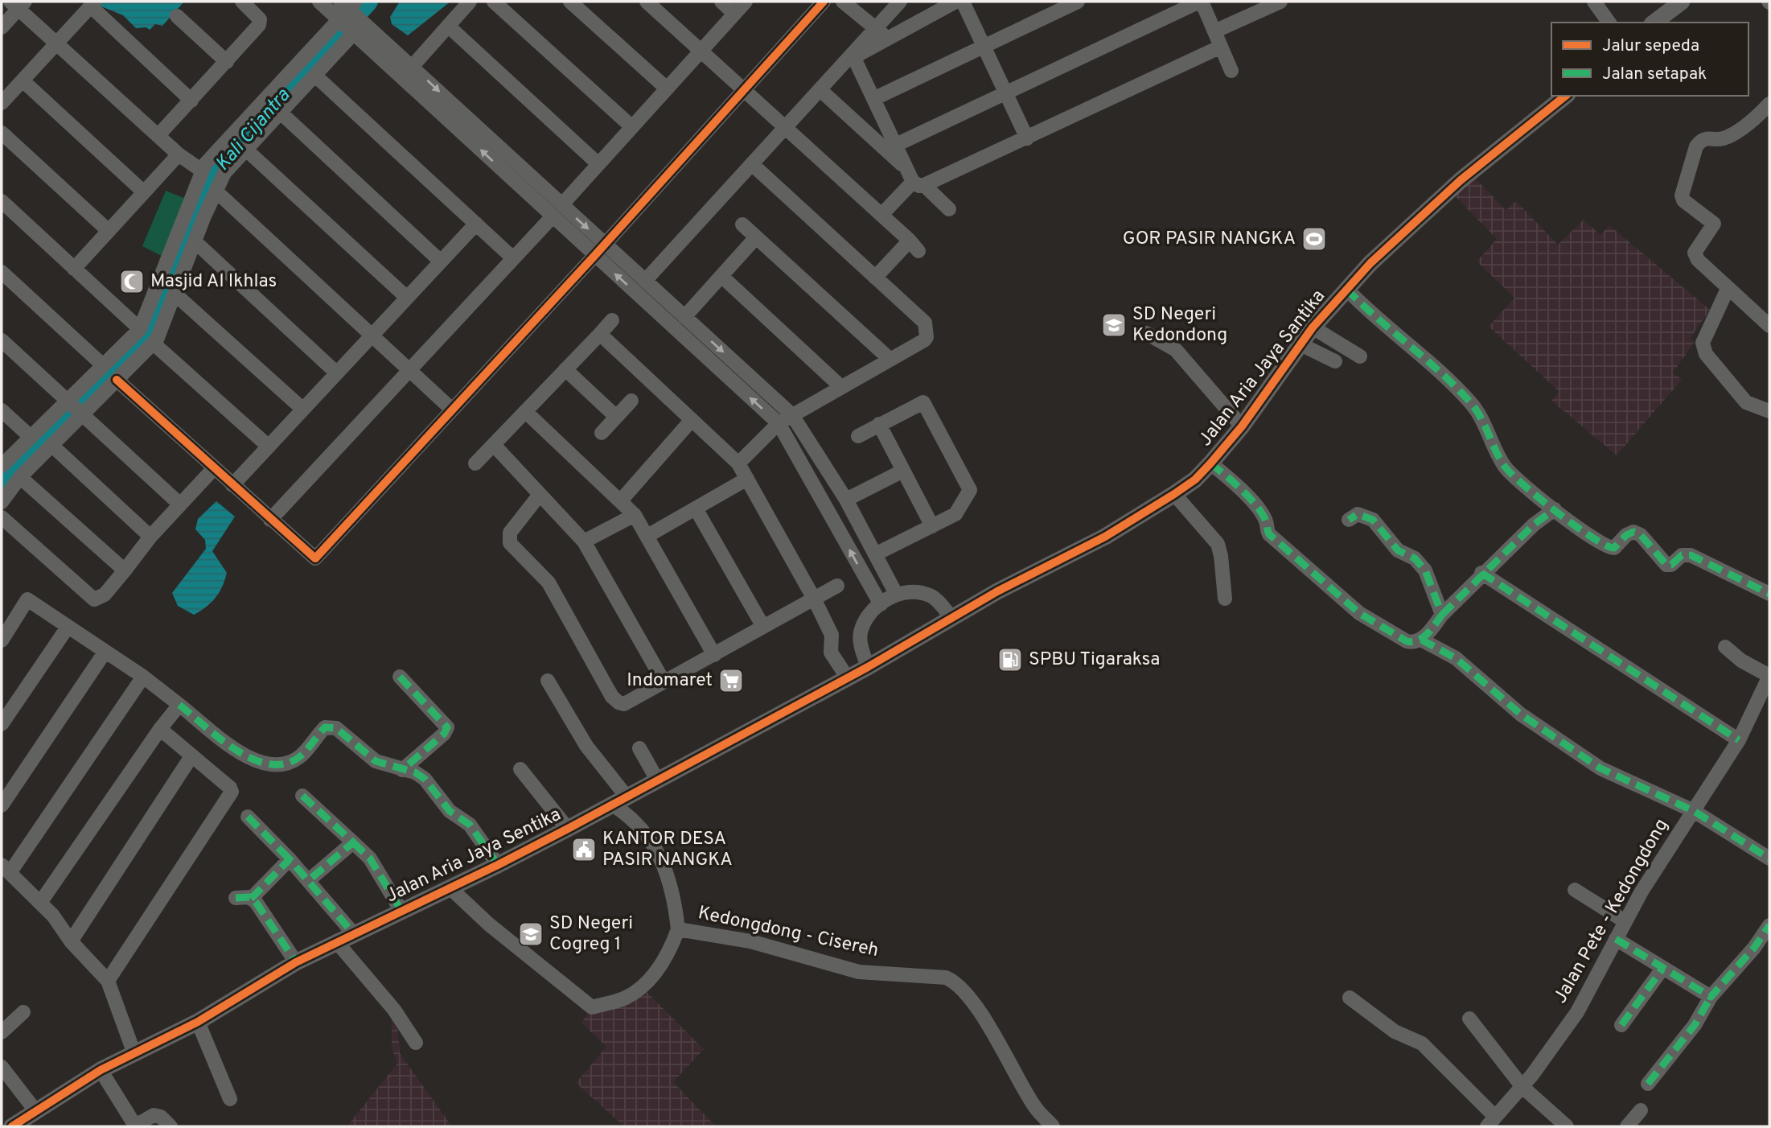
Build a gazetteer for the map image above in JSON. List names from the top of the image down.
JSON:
{
  "streets": {
    "street": [
      "Jalan Aria Jaya Santika",
      "Jalan Aria Jaya Sentika",
      "Jalan Pete - Kedongdong",
      "Kedongdong - Cisereh"
    ]
  },
  "crossings": [
    ["Jalan Aria Jaya Santika", "Jalan Aria Jaya Sentika"],
    ["Jalan Aria Jaya Sentika", "Kedongdong - Cisereh"]
  ],
  "water": ["Kali Cijantra"],
  "places": {
    "sports": ["GOR PASIR NANGKA"],
    "mosque": ["Masjid Al Ikhlas"],
    "school or university": ["SD Negeri Kedondong", "SD Negeri Cogreg 1"],
    "fuel station": ["SPBU Tigaraksa"],
    "supermarket": ["Indomaret"],
    "public building": ["KANTOR DESA PASIR NANGKA"]
  },
  "legend": ["Jalur sepeda", "Jalan setapak"]
}
